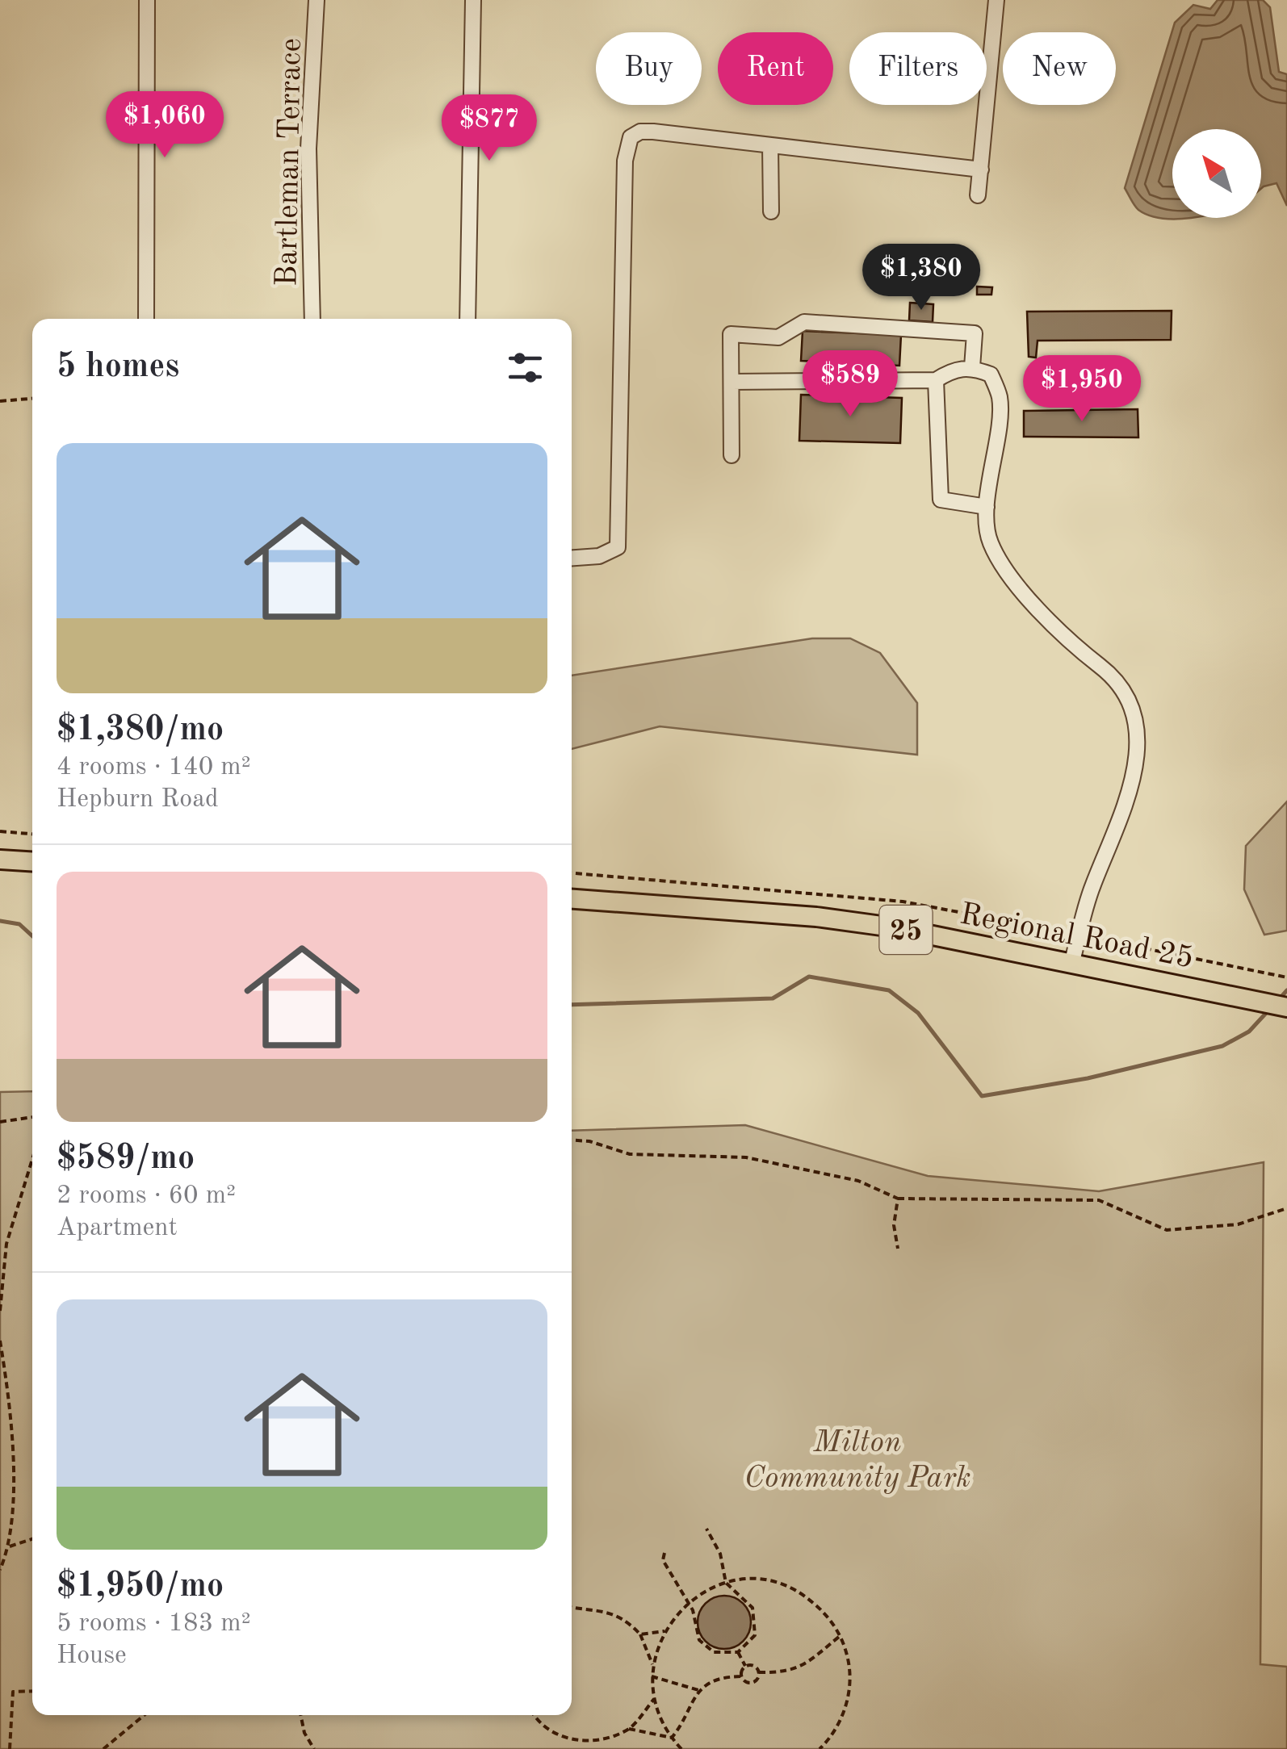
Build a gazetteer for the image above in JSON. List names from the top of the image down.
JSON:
{
  "streets": {
    "main road": ["25", "Regional Road 25"],
    "street": ["Bartleman Terrace"]
  },
  "parks": ["Milton Community Park"],
  "north": "top left",
  "page": {
    "chip": [
      "Buy",
      "Rent",
      "Filters",
      "New"
    ],
    "price": [
      "$1,060",
      "$877",
      "$1,380",
      "$589",
      "$1,950"
    ],
    "heading": "5 homes",
    "list": [
      {
        "name": "$1,380/mo",
        "note": "4 rooms · 140 m² · Hepburn Road"
      },
      {
        "name": "$589/mo",
        "note": "2 rooms · 60 m² · Apartment"
      },
      {
        "name": "$1,950/mo",
        "note": "5 rooms · 183 m² · House"
      }
    ]
  }
}
